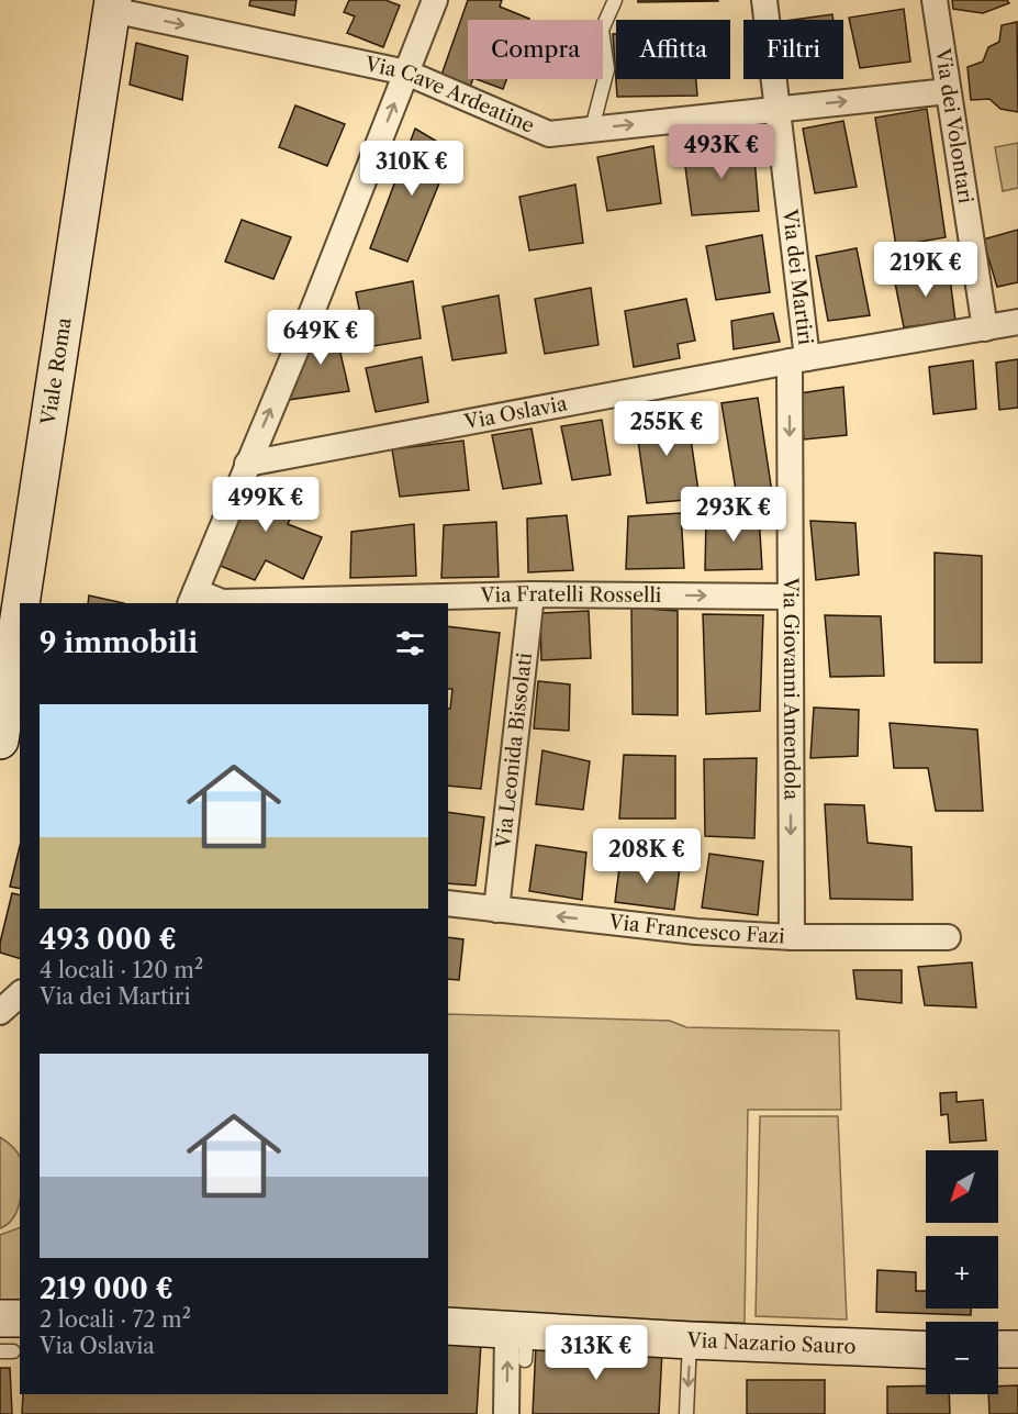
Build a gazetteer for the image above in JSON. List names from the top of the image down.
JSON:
{
  "streets": {
    "main road": ["Viale Roma", "Via Nazario Sauro"],
    "street": [
      "Via Cave Ardeatine",
      "Via dei Volontari",
      "Via dei Martiri",
      "Via Oslavia",
      "Via Fratelli Rosselli",
      "Via Giovanni Amendola",
      "Via Leonida Bissolati",
      "Via Francesco Fazi"
    ]
  },
  "crossings": [
    ["Via Cave Ardeatine", "Via dei Volontari"],
    ["Via Cave Ardeatine", "Via dei Martiri"],
    ["Via Cave Ardeatine", "Viale Roma"],
    ["Via dei Volontari", "Via Oslavia"],
    ["Via dei Martiri", "Via Oslavia"],
    ["Via dei Martiri", "Via Giovanni Amendola"],
    ["Via Oslavia", "Via Giovanni Amendola"],
    ["Via Fratelli Rosselli", "Via Giovanni Amendola"],
    ["Via Fratelli Rosselli", "Via Leonida Bissolati"],
    ["Via Giovanni Amendola", "Via Francesco Fazi"],
    ["Via Leonida Bissolati", "Via Francesco Fazi"]
  ],
  "one_way": [
    "Via Cave Ardeatine",
    "Via Fratelli Rosselli",
    "Via Giovanni Amendola",
    "Via Francesco Fazi"
  ],
  "north": "bottom left",
  "page": {
    "chip": ["Compra", "Affitta", "Filtri"],
    "price": [
      "493K €",
      "310K €",
      "219K €",
      "649K €",
      "255K €",
      "499K €",
      "293K €",
      "208K €",
      "313K €"
    ],
    "heading": "9 immobili",
    "list": [
      {
        "name": "493 000 €",
        "note": "4 locali · 120 m² · Via dei Martiri"
      },
      {
        "name": "219 000 €",
        "note": "2 locali · 72 m² · Via Oslavia"
      }
    ],
    "map_buttons": ["+", "−"]
  }
}
